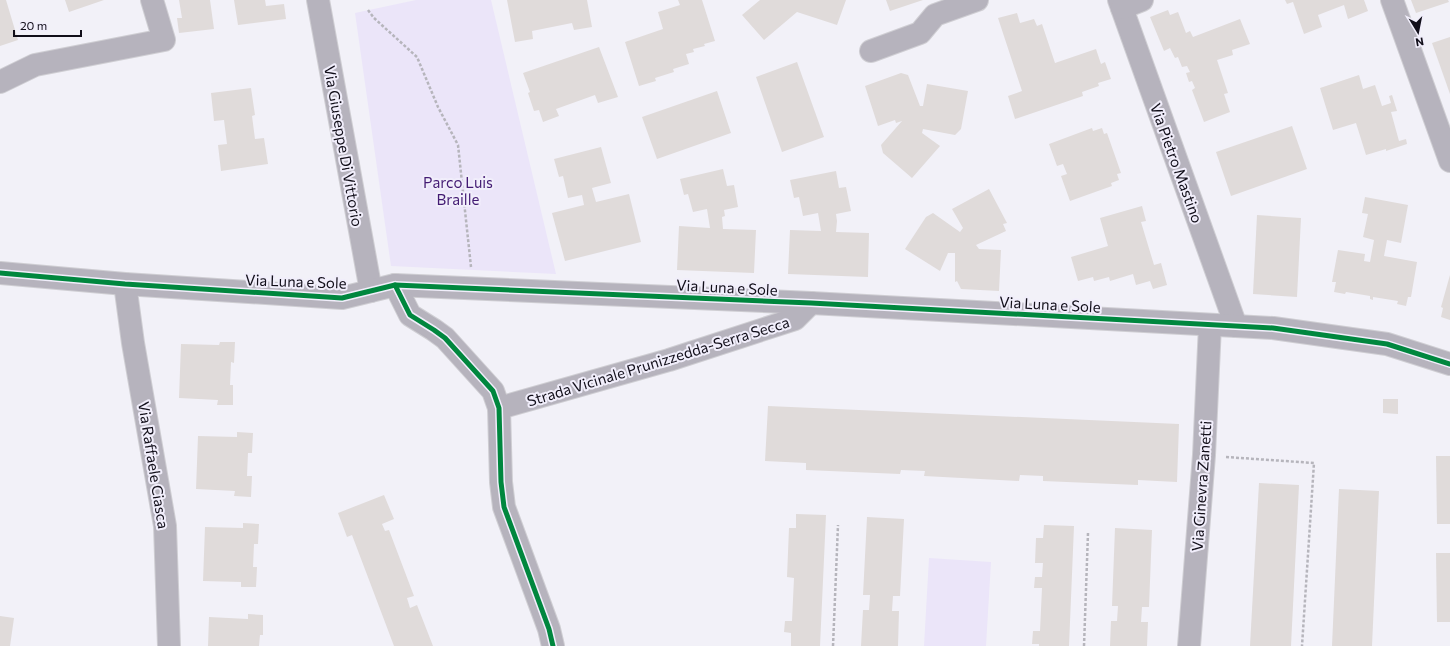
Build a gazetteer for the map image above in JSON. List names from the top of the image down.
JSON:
{
  "streets": {
    "street": [
      "Via Giuseppe Di Vittorio",
      "Via Pietro Mastino",
      "Via Luna e Sole",
      "Strada Vicinale Prunizzedda-Serra Secca",
      "Via Raffaele Ciasca",
      "Via Ginevra Zanetti"
    ]
  },
  "crossings": [
    ["Via Giuseppe Di Vittorio", "Via Luna e Sole"],
    ["Via Pietro Mastino", "Via Luna e Sole"],
    ["Via Luna e Sole", "Strada Vicinale Prunizzedda-Serra Secca"],
    ["Via Luna e Sole", "Via Raffaele Ciasca"],
    ["Via Luna e Sole", "Via Ginevra Zanetti"]
  ],
  "parks": ["Parco Luis Braille"],
  "scale_bar": "20 m",
  "north": "bottom"
}
